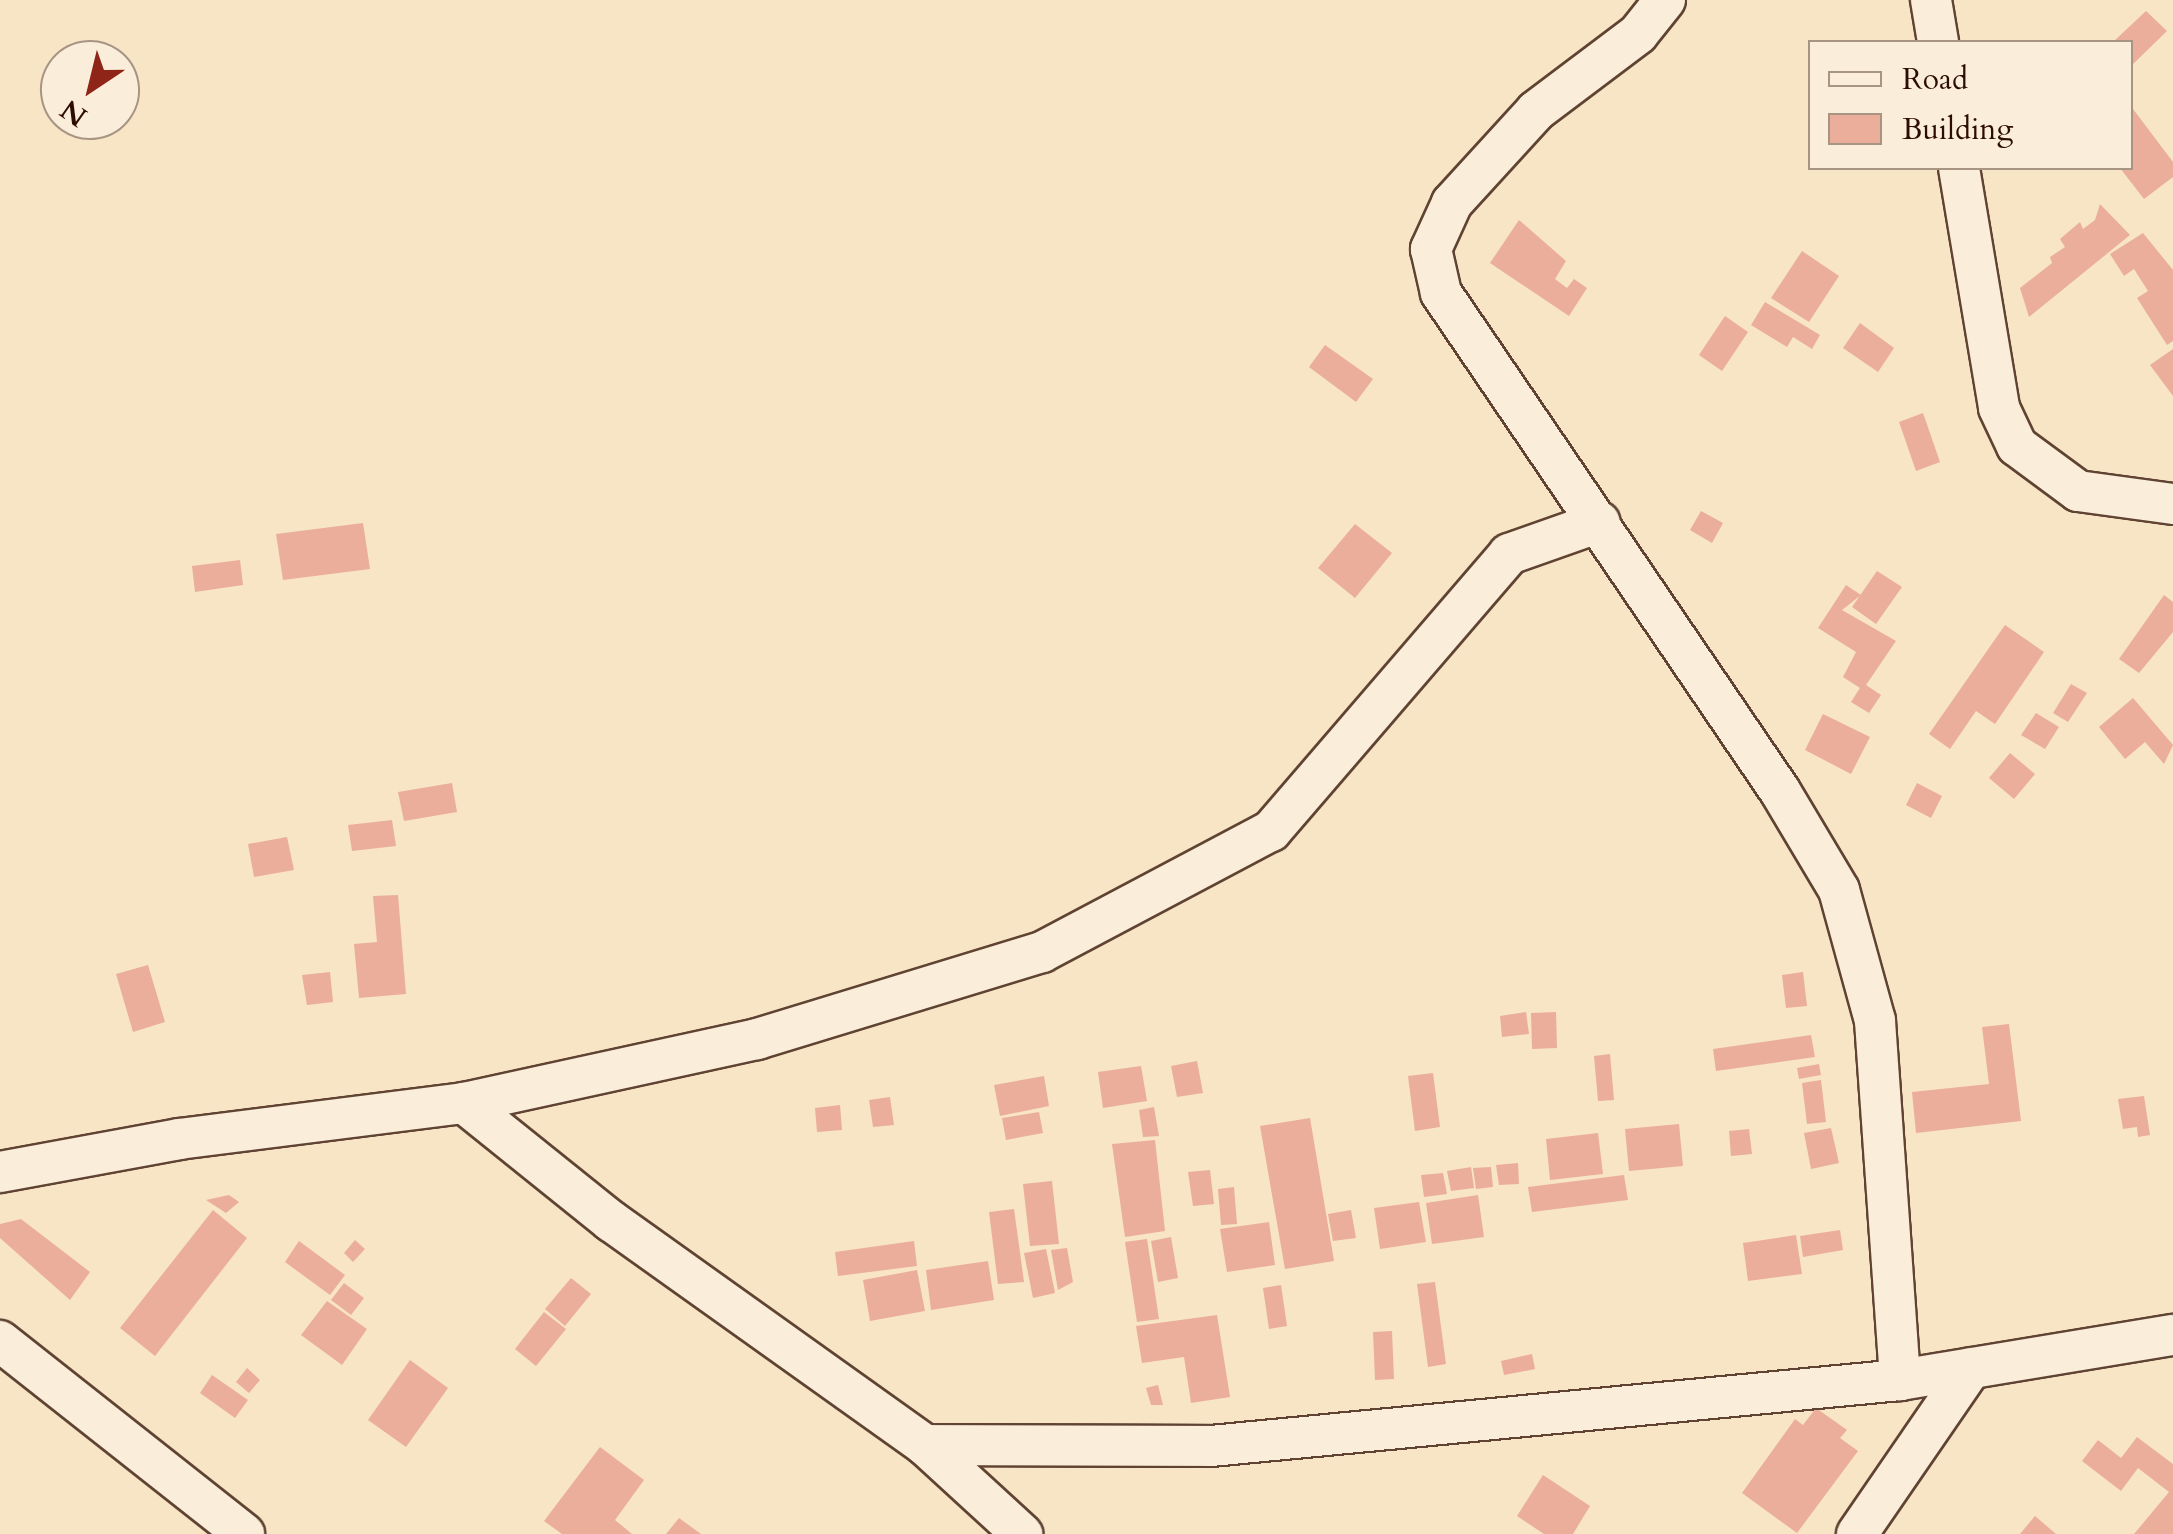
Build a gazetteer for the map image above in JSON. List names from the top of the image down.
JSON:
{
  "legend": ["Road", "Building"],
  "north": "bottom left"
}
